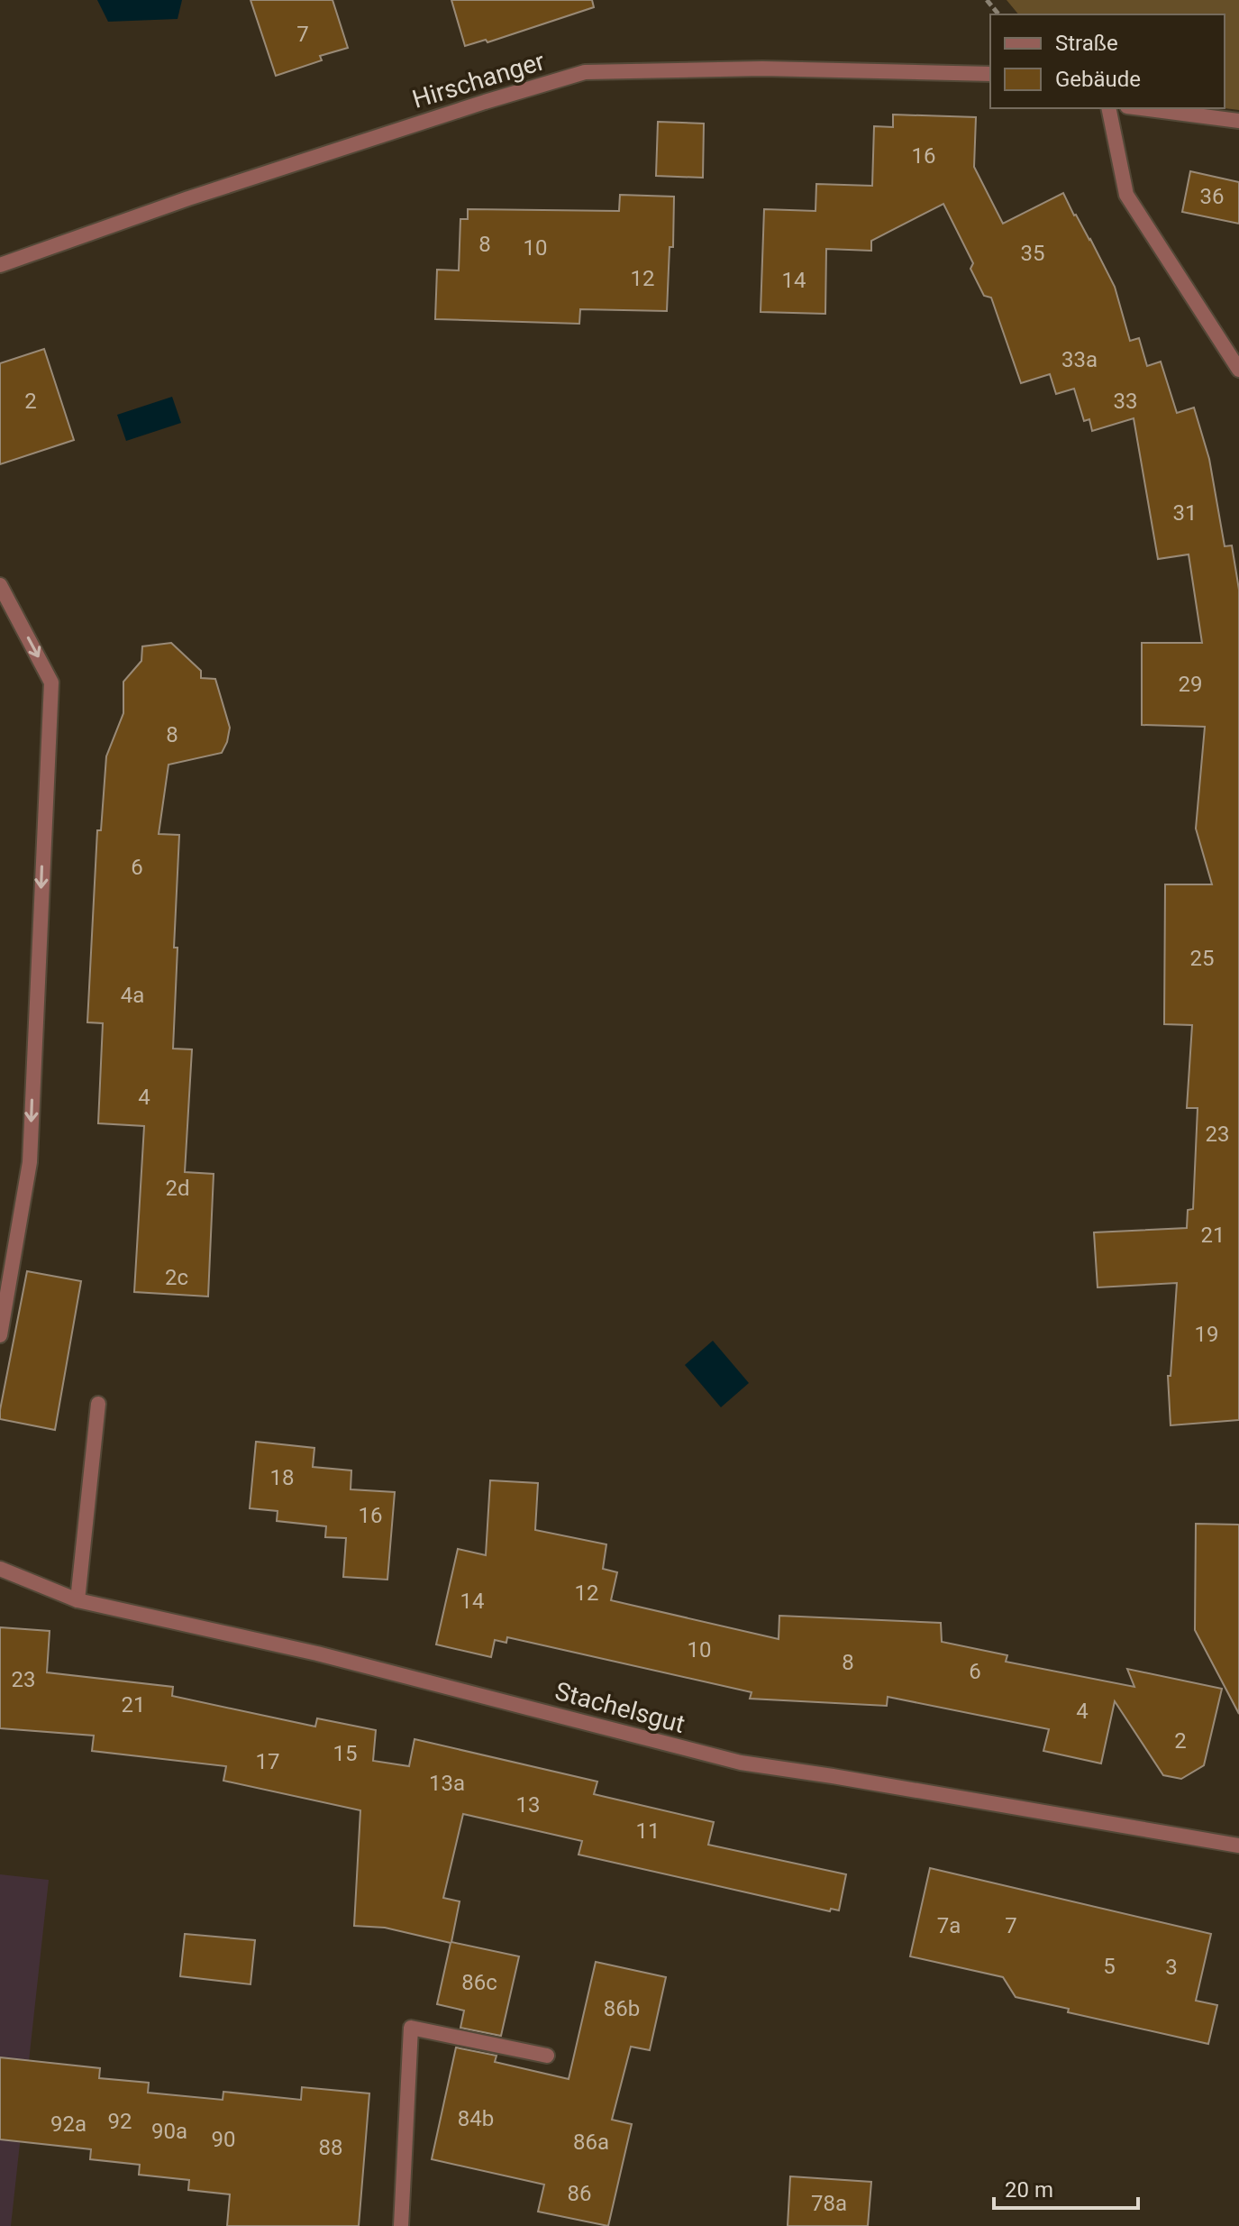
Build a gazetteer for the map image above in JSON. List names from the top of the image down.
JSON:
{
  "streets": {
    "street": ["Hirschanger", "Stachelsgut"]
  },
  "house_numbers": [
    "7",
    "16",
    "36",
    "8",
    "10",
    "35",
    "12",
    "14",
    "33a",
    "2",
    "33",
    "31",
    "29",
    "8",
    "6",
    "25",
    "4a",
    "4",
    "23",
    "2d",
    "21",
    "2c",
    "19",
    "18",
    "16",
    "12",
    "14",
    "10",
    "8",
    "6",
    "23",
    "21",
    "4",
    "2",
    "15",
    "17",
    "13a",
    "13",
    "11",
    "7a",
    "7",
    "5",
    "3",
    "86c",
    "86b",
    "84b",
    "92",
    "92a",
    "90a",
    "90",
    "86a",
    "88",
    "86",
    "78a"
  ],
  "legend": ["Straße", "Gebäude"],
  "scale_bar": "20 m"
}
